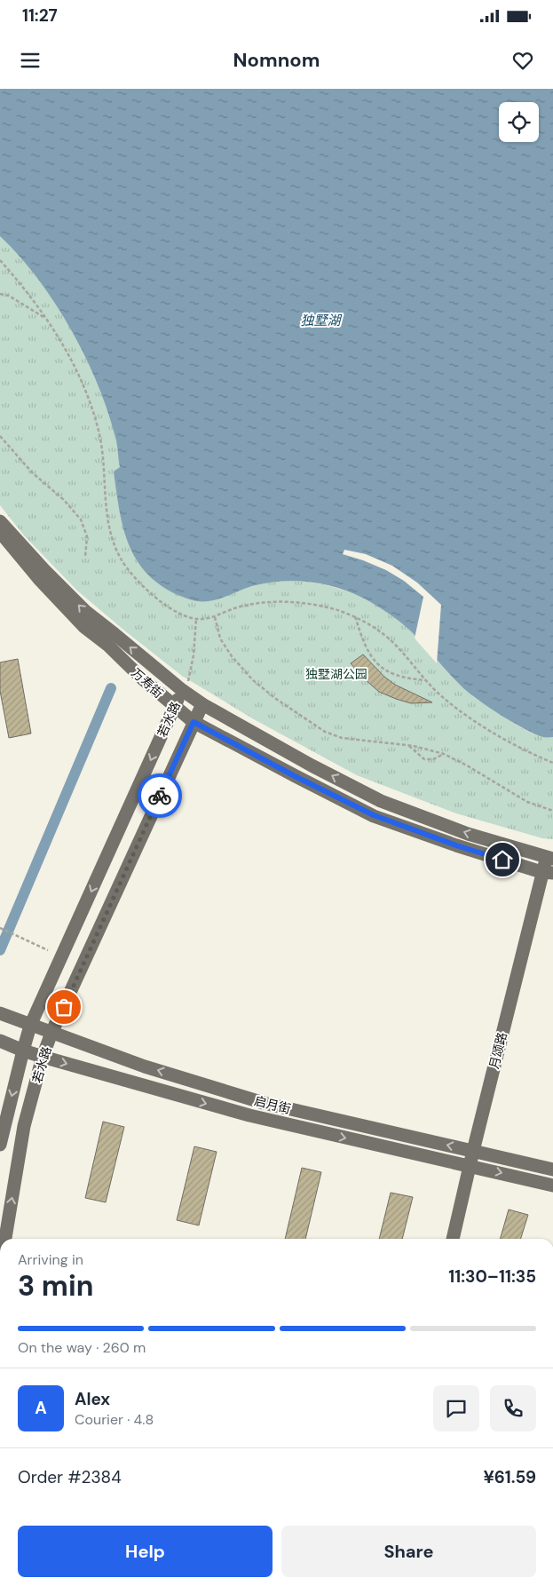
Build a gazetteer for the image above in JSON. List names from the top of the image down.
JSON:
{
  "streets": {
    "street": [
      "万寿街",
      "若水路",
      "月颂路",
      "启月街"
    ]
  },
  "crossings": [
    ["万寿街", "若水路"],
    ["万寿街", "月颂路"],
    ["若水路", "启月街"],
    ["月颂路", "启月街"]
  ],
  "water": ["独墅湖"],
  "parks": ["独墅湖公园"],
  "page": {
    "status": "11:27",
    "header": "Nomnom",
    "heading": ["3 min", "Arriving in", "11:30–11:35"],
    "panel": [
      "Alex",
      "Courier · 4.8",
      "Order #2384",
      "¥61.59"
    ],
    "bar": "On the way · 260 m",
    "round": "A",
    "buttons": ["Help", "Share"]
  }
}
